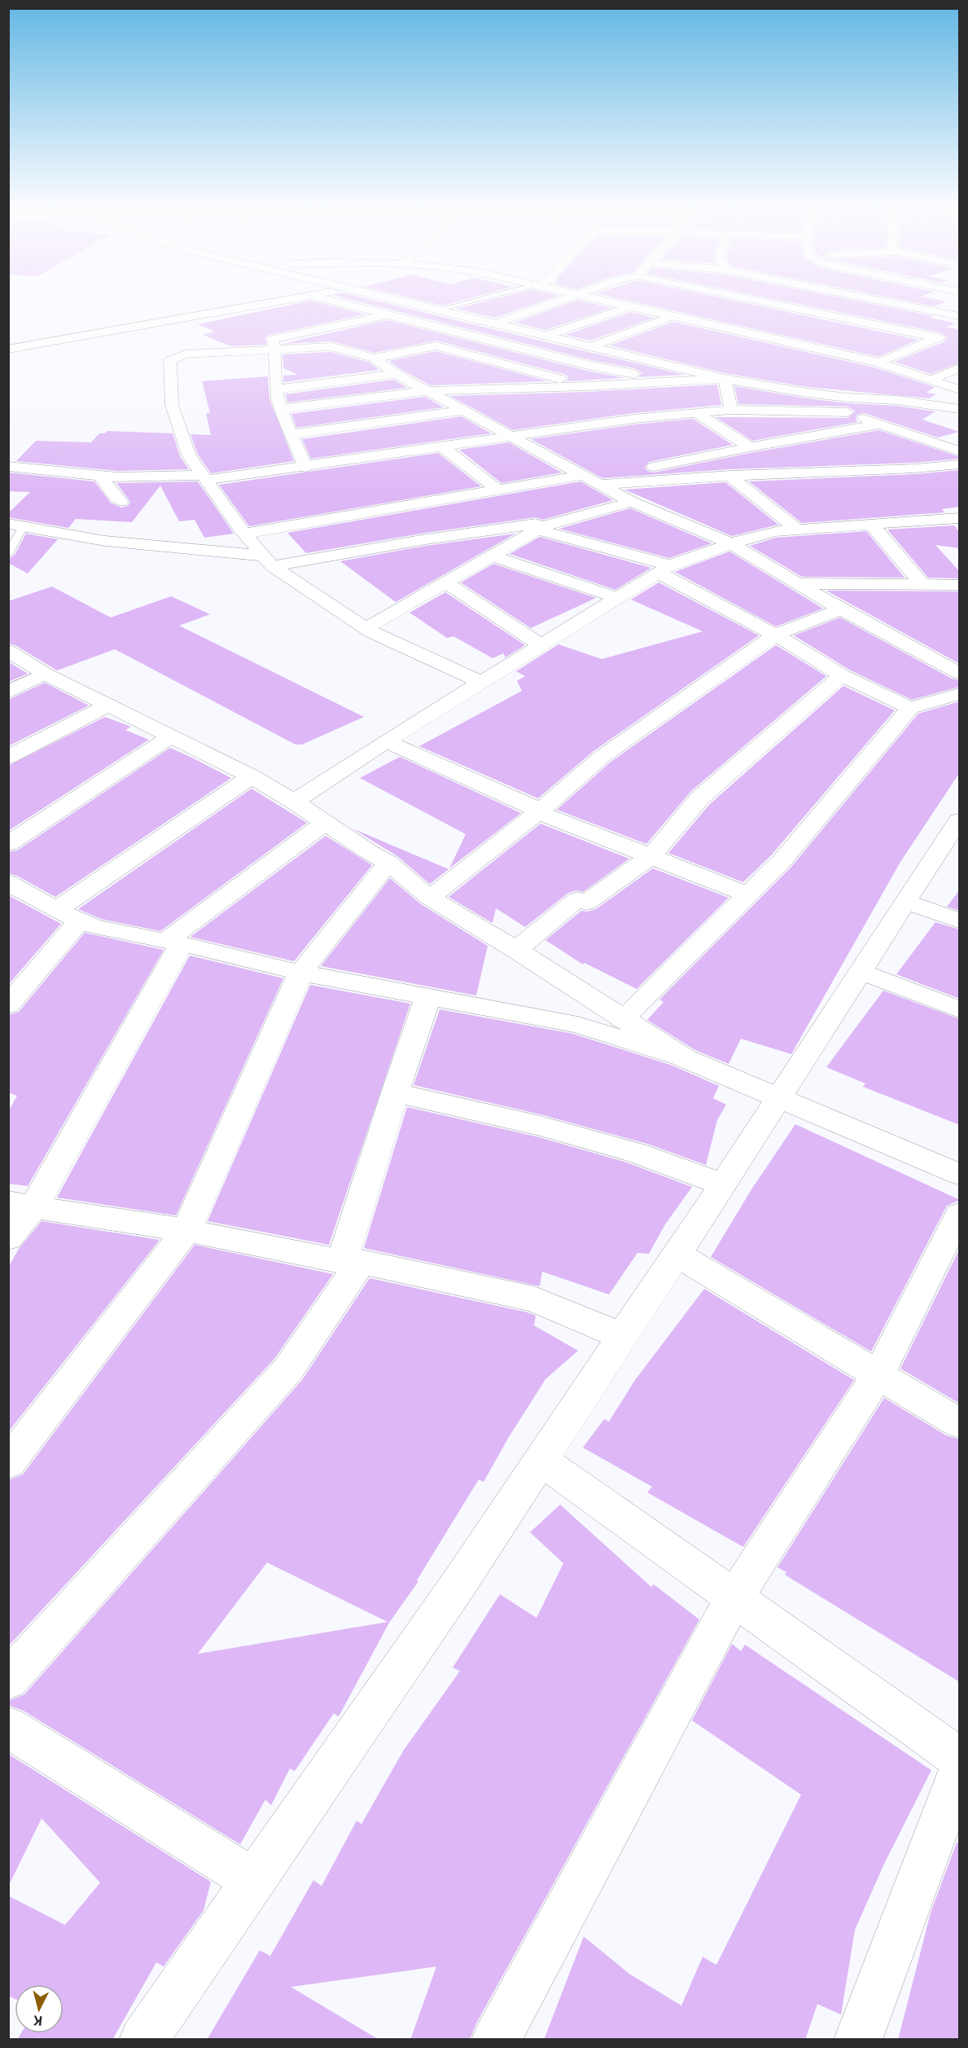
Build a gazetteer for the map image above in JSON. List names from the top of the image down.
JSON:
{
  "north": "bottom"
}
